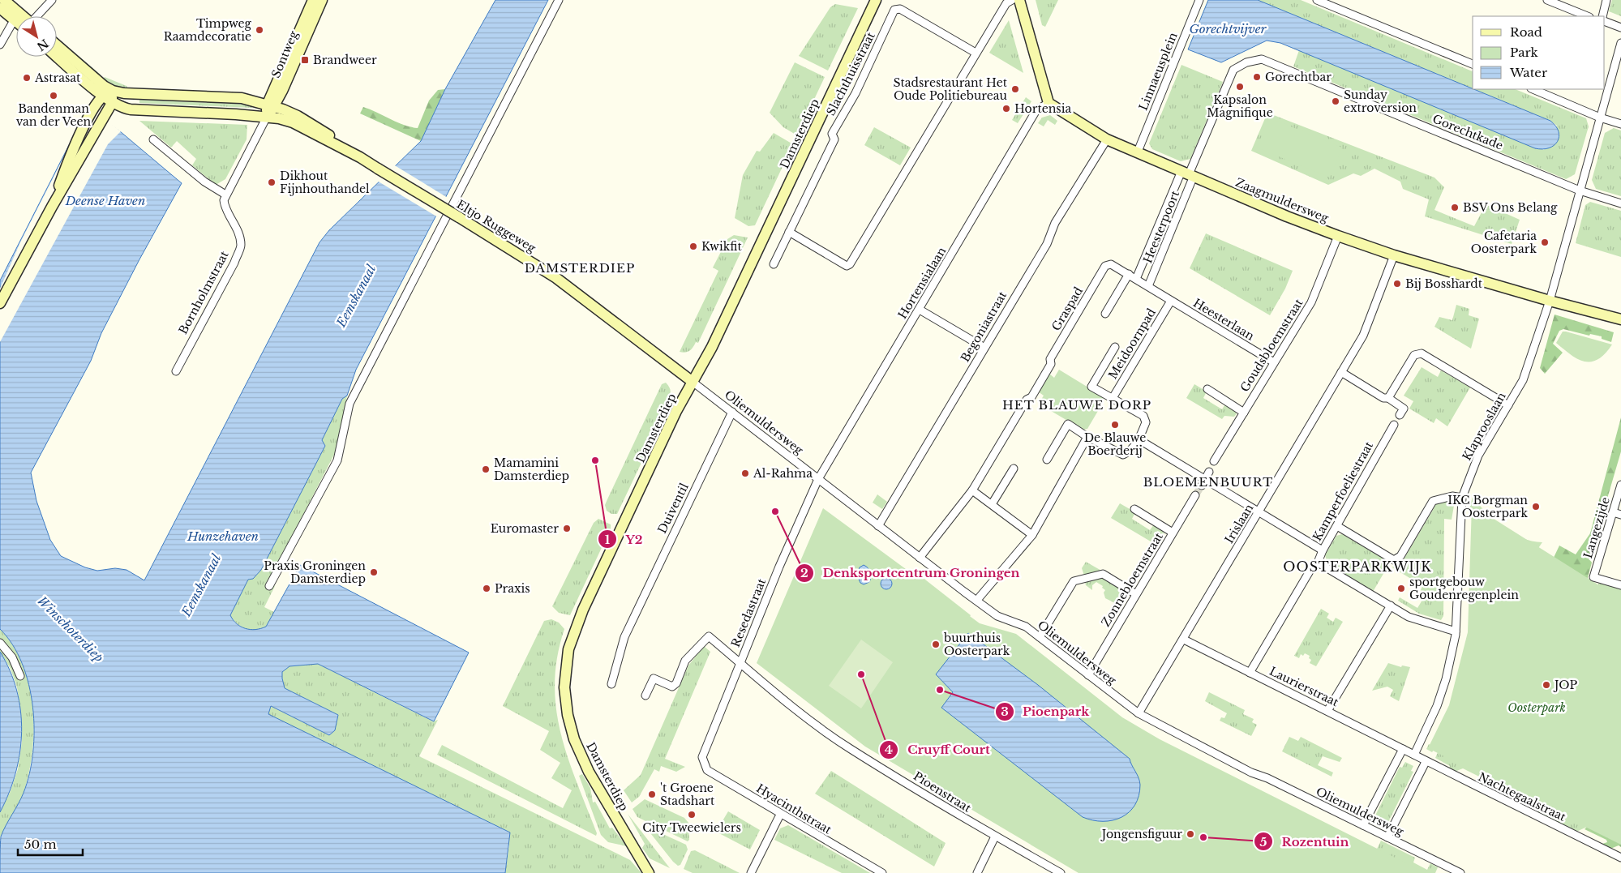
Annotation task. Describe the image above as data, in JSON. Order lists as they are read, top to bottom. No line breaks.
{"streets":{"street":["Sontweg","Linnaeusplein","Slachthuisstraat","Gorechtkade","Damsterdiep","Zaagmuldersweg","Eltjo Ruggeweg","Heesterpoort","Hortensialaan","Bornholmstraat","Graspad","Heesterlaan","Begoniastraat","Meidoornpad","Goudsbloemstraat","Oliemuldersweg","Klaprooslaan","Kamperfoeliestraat","Duiventil","Irislaan","Langezijde","Zonnebloemstraat","Resedastraat","Laurierstraat","Pioenstraat","Nachtegaalstraat","Hyacinthstraat"]},"crossings":[["Sontweg","Eltjo Ruggeweg"],["Sontweg","Bornholmstraat"],["Linnaeusplein","Zaagmuldersweg"],["Gorechtkade","Zaagmuldersweg"],["Gorechtkade","Heesterpoort"],["Gorechtkade","Klaprooslaan"],["Damsterdiep","Eltjo Ruggeweg"],["Damsterdiep","Oliemuldersweg"],["Zaagmuldersweg","Heesterpoort"],["Zaagmuldersweg","Hortensialaan"],["Zaagmuldersweg","Begoniastraat"],["Zaagmuldersweg","Goudsbloemstraat"],["Zaagmuldersweg","Klaprooslaan"],["Zaagmuldersweg","Irislaan"],["Eltjo Ruggeweg","Oliemuldersweg"],["Hortensialaan","Oliemuldersweg"],["Hortensialaan","Resedastraat"],["Heesterlaan","Meidoornpad"],["Heesterlaan","Goudsbloemstraat"],["Begoniastraat","Oliemuldersweg"],["Oliemuldersweg","Duiventil"],["Oliemuldersweg","Irislaan"],["Oliemuldersweg","Zonnebloemstraat"],["Oliemuldersweg","Resedastraat"],["Klaprooslaan","Laurierstraat"],["Klaprooslaan","Nachtegaalstraat"],["Kamperfoeliestraat","Laurierstraat"],["Irislaan","Laurierstraat"],["Resedastraat","Pioenstraat"],["Resedastraat","Hyacinthstraat"],["Laurierstraat","Nachtegaalstraat"]],"districts":["DAMSTERDIEP","HET BLAUWE DORP","BLOEMENBUURT","OOSTERPARKWIJK"],"water":["Gorechtvijver","Deense Haven","Eemskanaal","Hunzehaven","Winschoterdiep"],"parks":["Oosterpark"],"places":{"other":["Timpweg Raamdecoratie","Gorechtbar","Astrasat","Kapsalon Magnifique","Stadsrestaurant Het Oude Politiebureau","Bandenman van der Veen","Sunday extroversion","Hortensia","Dikhout Fijnhouthandel","BSV Ons Belang","Cafetaria Oosterpark","Kwikfit","Bij Bosshardt","De Blauwe Boerderij","Y2","Mamamini Damsterdiep","Al-Rahma","IKC Borgman Oosterpark","Denksportcentrum Groningen","Euromaster","Praxis Groningen Damsterdiep","Praxis","sportgebouw Goudenregenplein","buurthuis Oosterpark","Cruyff Court","JOP","Pioenpark","'t Groene Stadshart","City Tweewielers","Jongensfiguur","Rozentuin"],"transit":["Brandweer"]},"legend":["Road","Park","Water"],"scale_bar":"50 m","north":"bottom right"}
